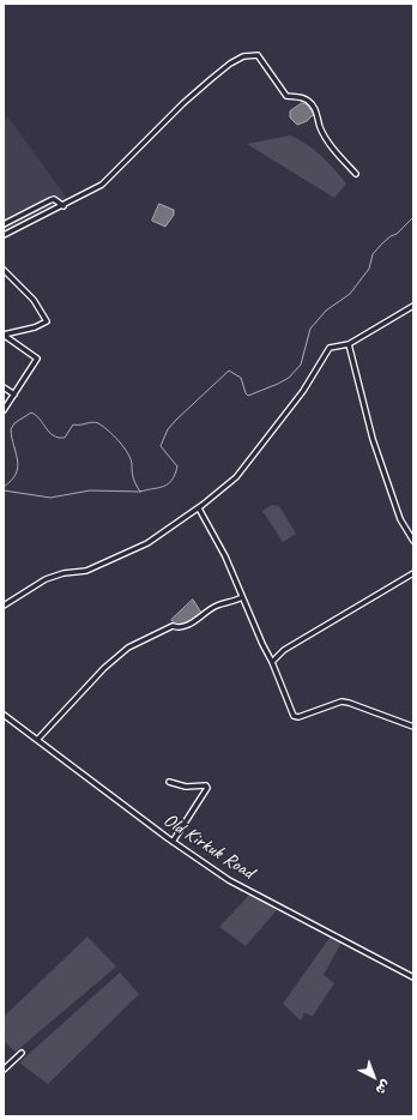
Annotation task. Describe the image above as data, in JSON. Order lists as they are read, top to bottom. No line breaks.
{"streets":{"street":["Old Kirkuk Road"]},"north":"bottom right"}
